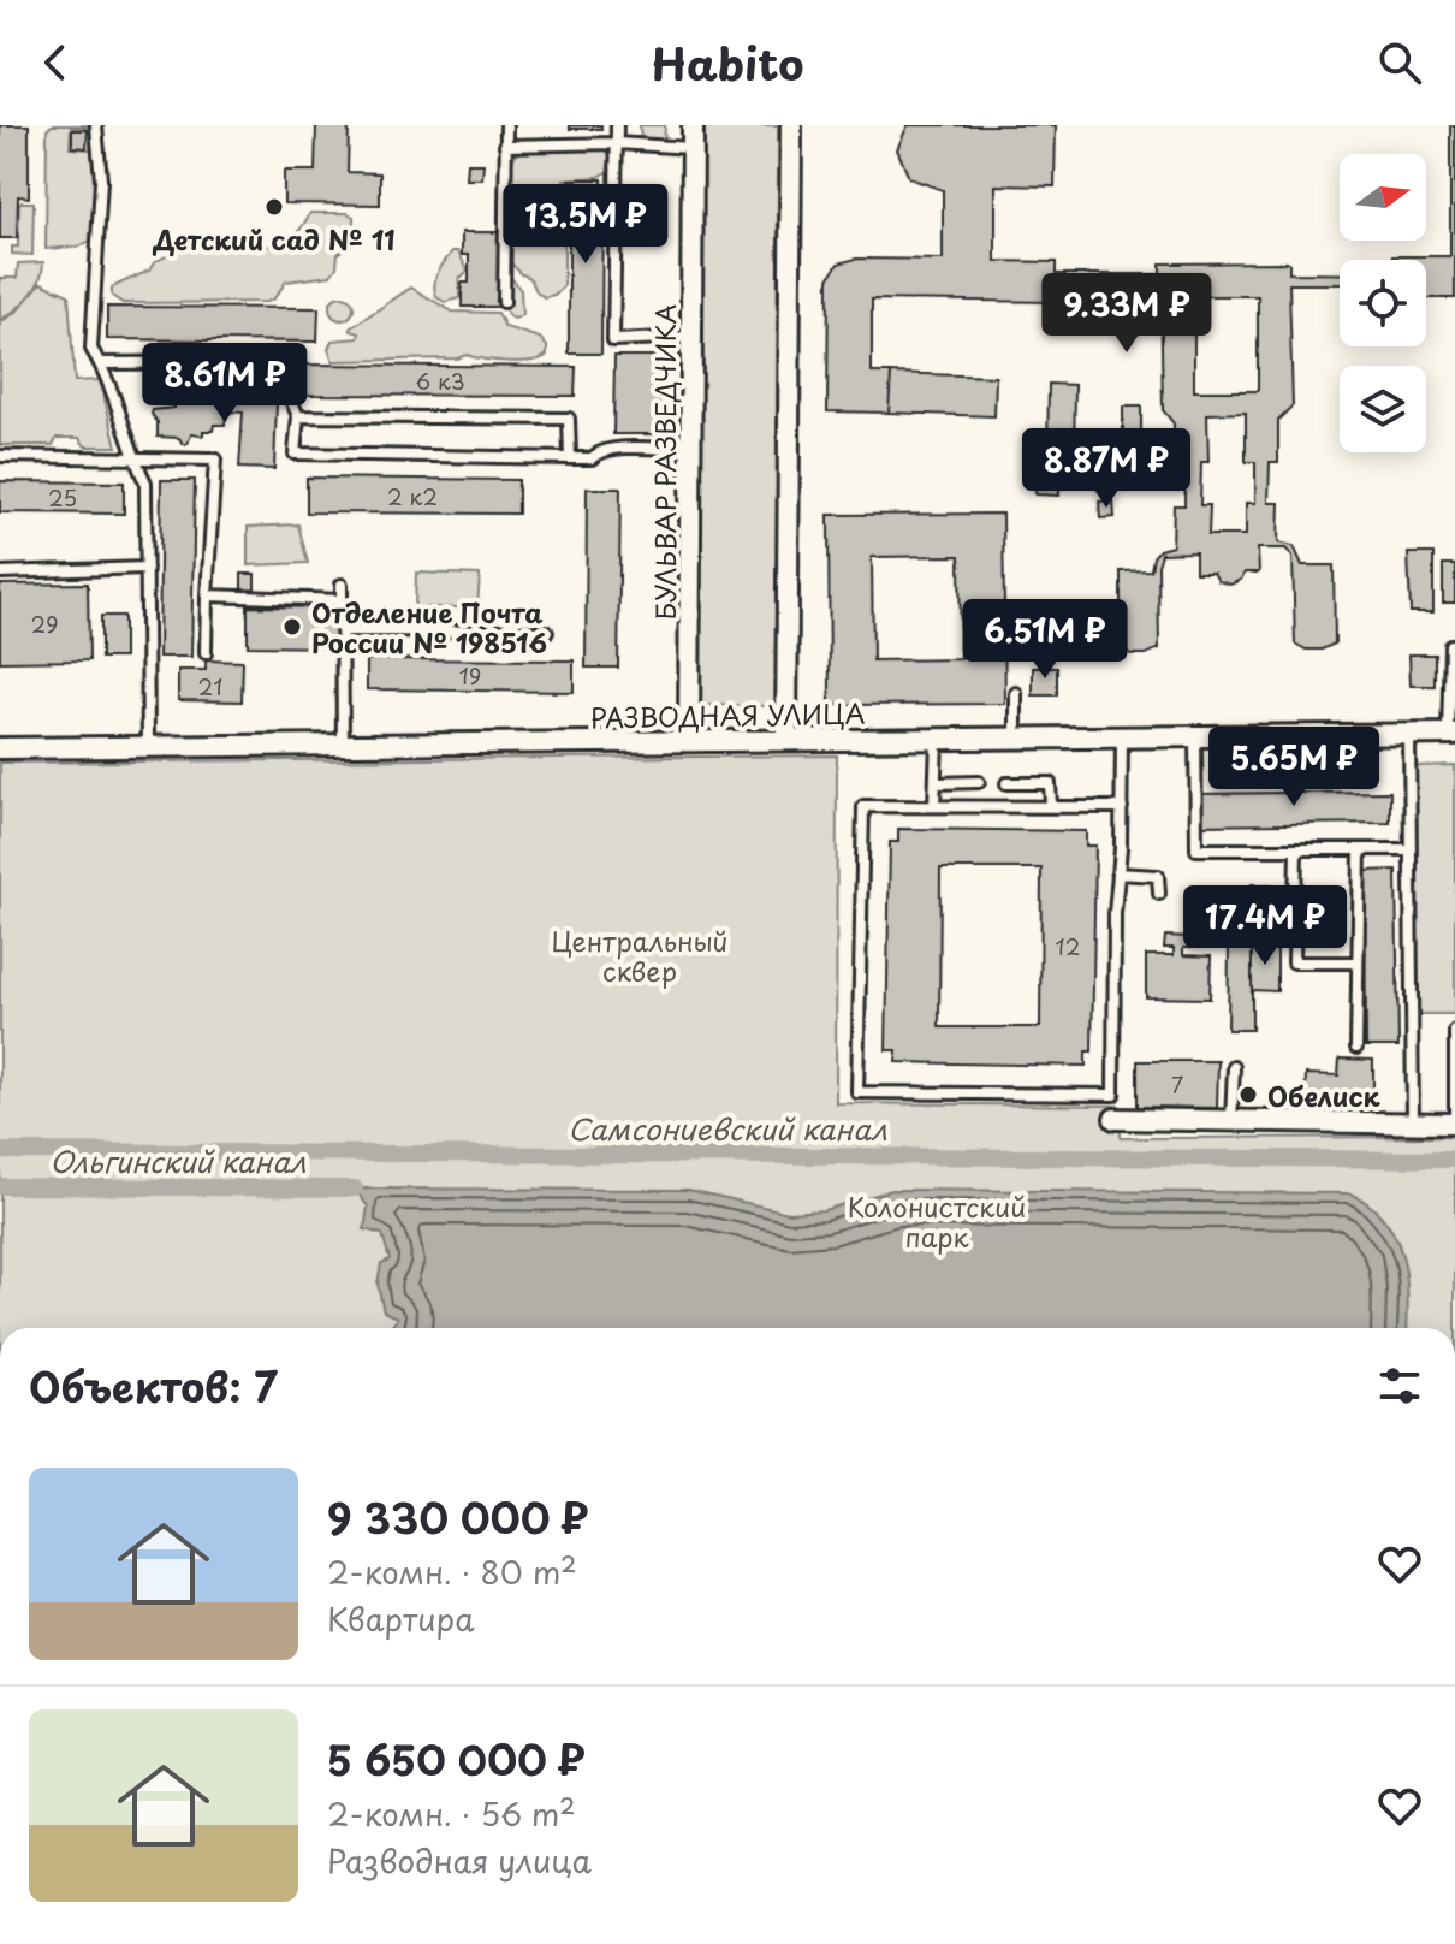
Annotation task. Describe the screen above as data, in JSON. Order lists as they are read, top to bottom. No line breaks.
{"streets":{"street":["БУЛЬВАР РАЗВЕДЧИКА","РАЗВОДНАЯ УЛИЦА"]},"crossings":[["БУЛЬВАР РАЗВЕДЧИКА","РАЗВОДНАЯ УЛИЦА"]],"water":["Самсониевский канал","Ольгинский канал"],"parks":["Центральный сквер","Колонистский парк"],"places":["Детский сад № 11","Отделение Почта России № 198516","Обелиск"],"house_numbers":["6 к3","2 к2","25","29","19","21","12","7"],"north":"right","page":{"header":"Habito","price":["13.5M ₽","9.33M ₽","8.61M ₽","8.87M ₽","6.51M ₽","5.65M ₽","17.4M ₽"],"heading":"Объектов: 7","list":[{"name":"9 330 000 ₽","note":"2-комн. · 80 m² · Квартира"},{"name":"5 650 000 ₽","note":"2-комн. · 56 m² · Разводная улица"}]}}
